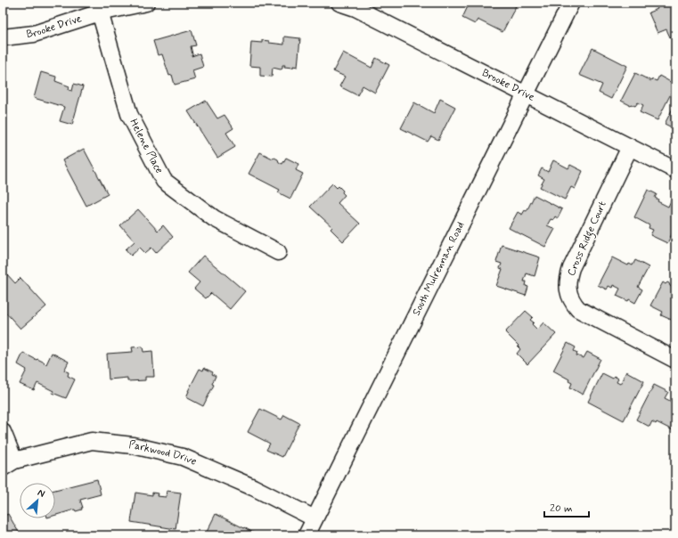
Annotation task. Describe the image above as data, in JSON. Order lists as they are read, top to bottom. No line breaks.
{"streets":{"street":["Brooke Drive","Helene Place","Cross Ridge Court","South Mulrennan Road","Parkwood Drive"]},"crossings":[["Brooke Drive","Helene Place"],["Brooke Drive","Cross Ridge Court"],["Brooke Drive","South Mulrennan Road"],["South Mulrennan Road","Parkwood Drive"]],"scale_bar":"20 m","north":"top right"}
